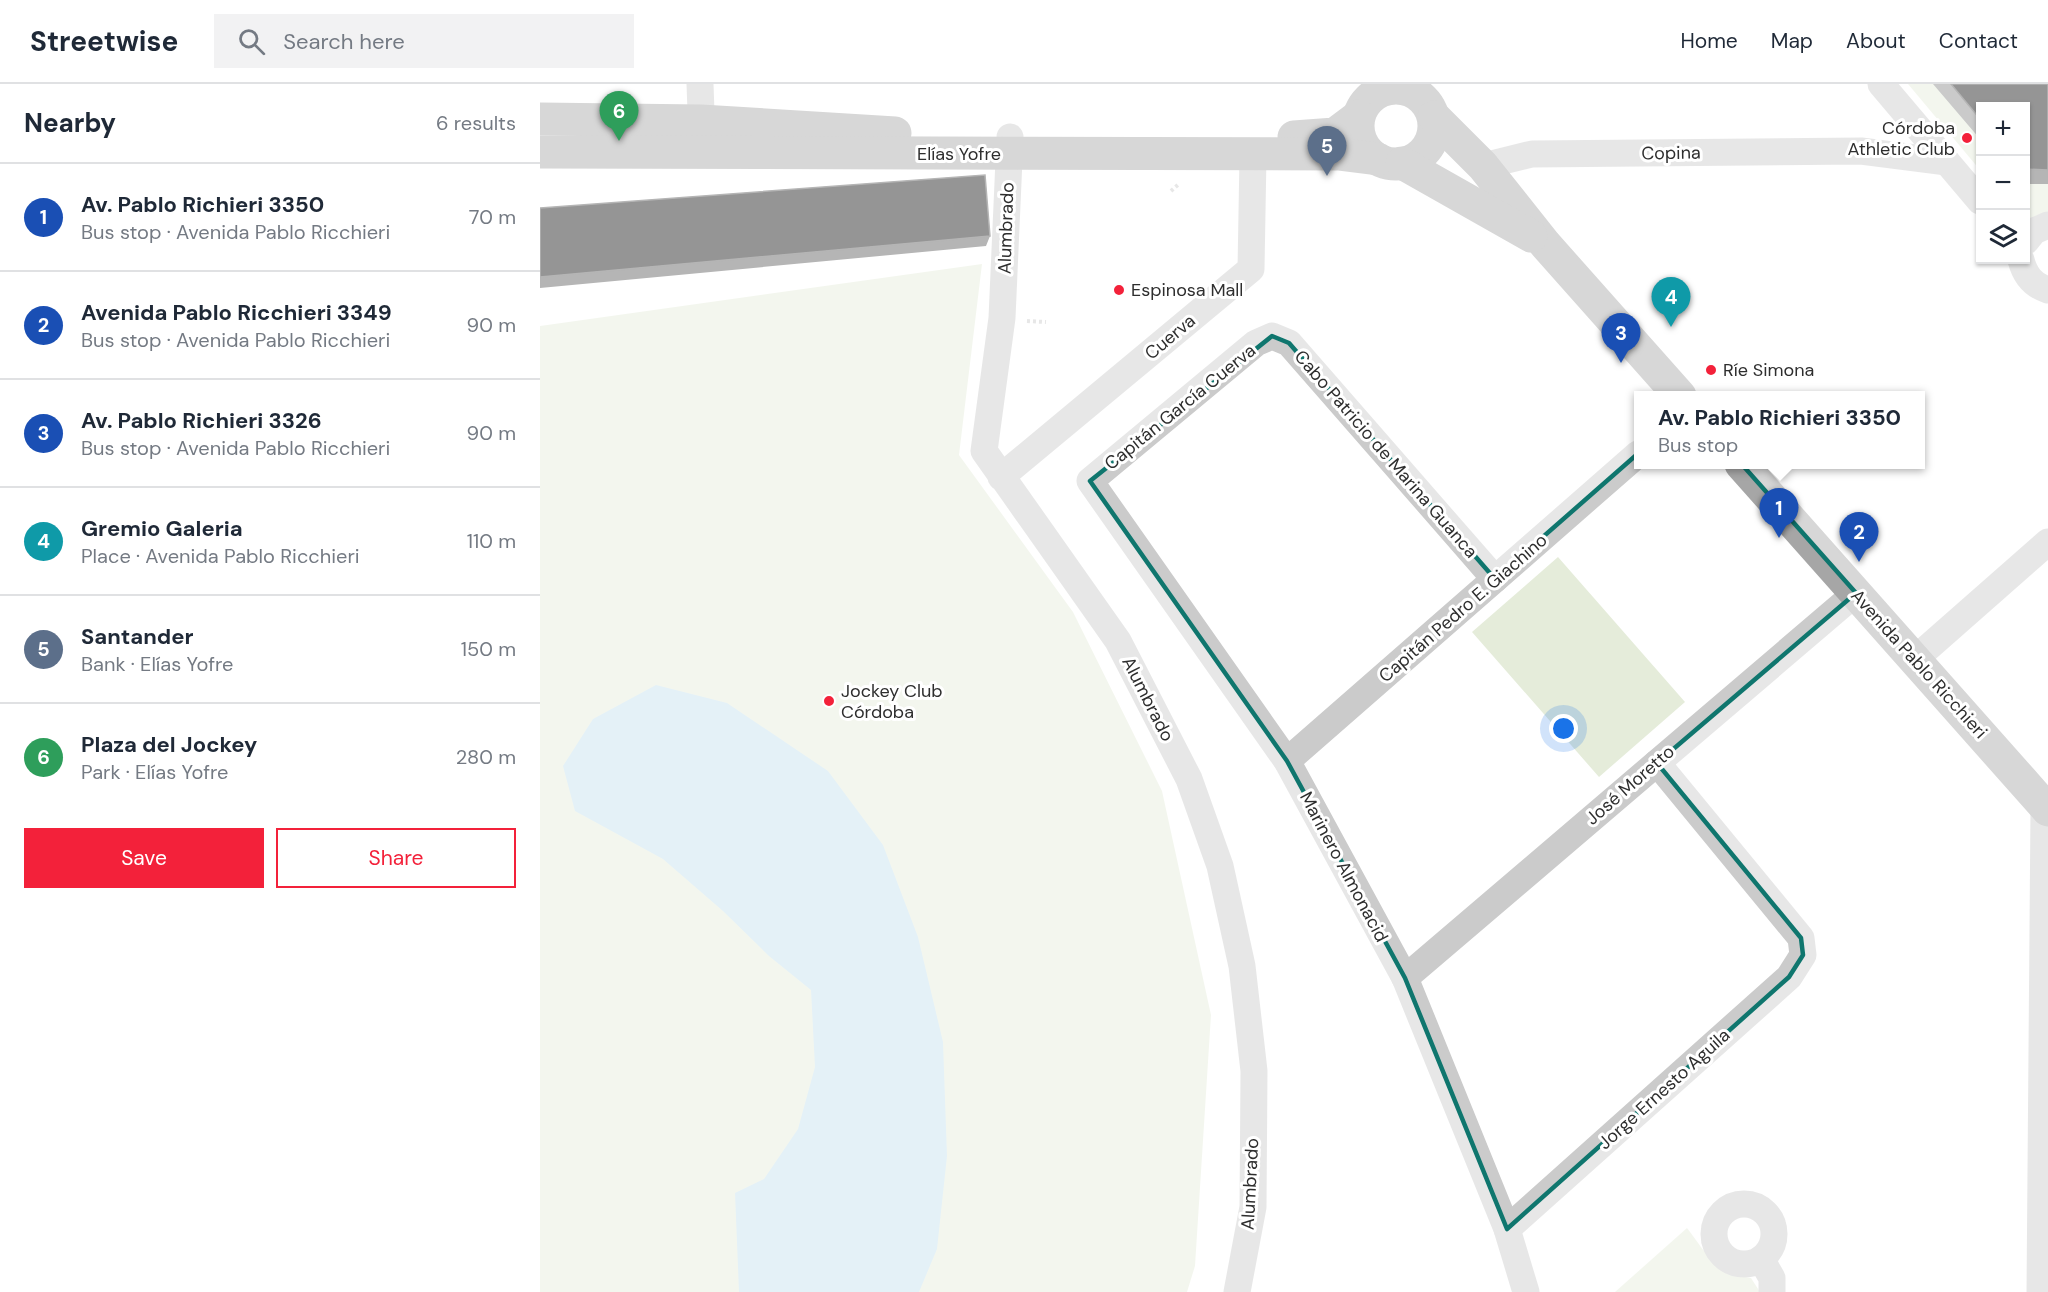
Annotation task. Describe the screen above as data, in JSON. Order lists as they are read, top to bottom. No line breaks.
{"streets":{"main road":["Elías Yofre","Avenida Pablo Ricchieri"],"street":["Copina","Alumbrado","Cuerva","Capitán García Cuerva","Cabo Patricio de Marina Guanca","Capitán Pedro E. Giachino","José Moretto","Marinero Almonacid","Jorge Ernesto Aguila"]},"crossings":[["Elías Yofre","Alumbrado"],["Elías Yofre","Cuerva"],["Alumbrado","Cuerva"],["Capitán García Cuerva","Cabo Patricio de Marina Guanca"],["Capitán García Cuerva","Marinero Almonacid"],["Cabo Patricio de Marina Guanca","Capitán Pedro E. Giachino"],["Capitán Pedro E. Giachino","Marinero Almonacid"],["Avenida Pablo Ricchieri","José Moretto"],["José Moretto","Marinero Almonacid"],["José Moretto","Jorge Ernesto Aguila"],["Marinero Almonacid","Jorge Ernesto Aguila"]],"places":["Córdoba Athletic Club","Espinosa Mall","Ríe Simona","Jockey Club Córdoba"],"page":{"header":"Streetwise","search":"Search here","nav":["Home","Map","About","Contact"],"heading":["Nearby","6 results"],"pins":["6","5","4","3","1","2"],"map_buttons":["+","−"],"list":[{"mark":"1","name":"Av. Pablo Richieri 3350","note":"Bus stop · Avenida Pablo Ricchieri","value":"70 m"},{"mark":"2","name":"Avenida Pablo Ricchieri 3349","note":"Bus stop · Avenida Pablo Ricchieri","value":"90 m"},{"mark":"3","name":"Av. Pablo Richieri 3326","note":"Bus stop · Avenida Pablo Ricchieri","value":"90 m"},{"mark":"4","name":"Gremio Galeria","note":"Place · Avenida Pablo Ricchieri","value":"110 m"},{"mark":"5","name":"Santander","note":"Bank · Elías Yofre","value":"150 m"},{"mark":"6","name":"Plaza del Jockey","note":"Park · Elías Yofre","value":"280 m"}],"popup":["Av. Pablo Richieri 3350","Bus stop"],"buttons":["Save","Share"]}}
